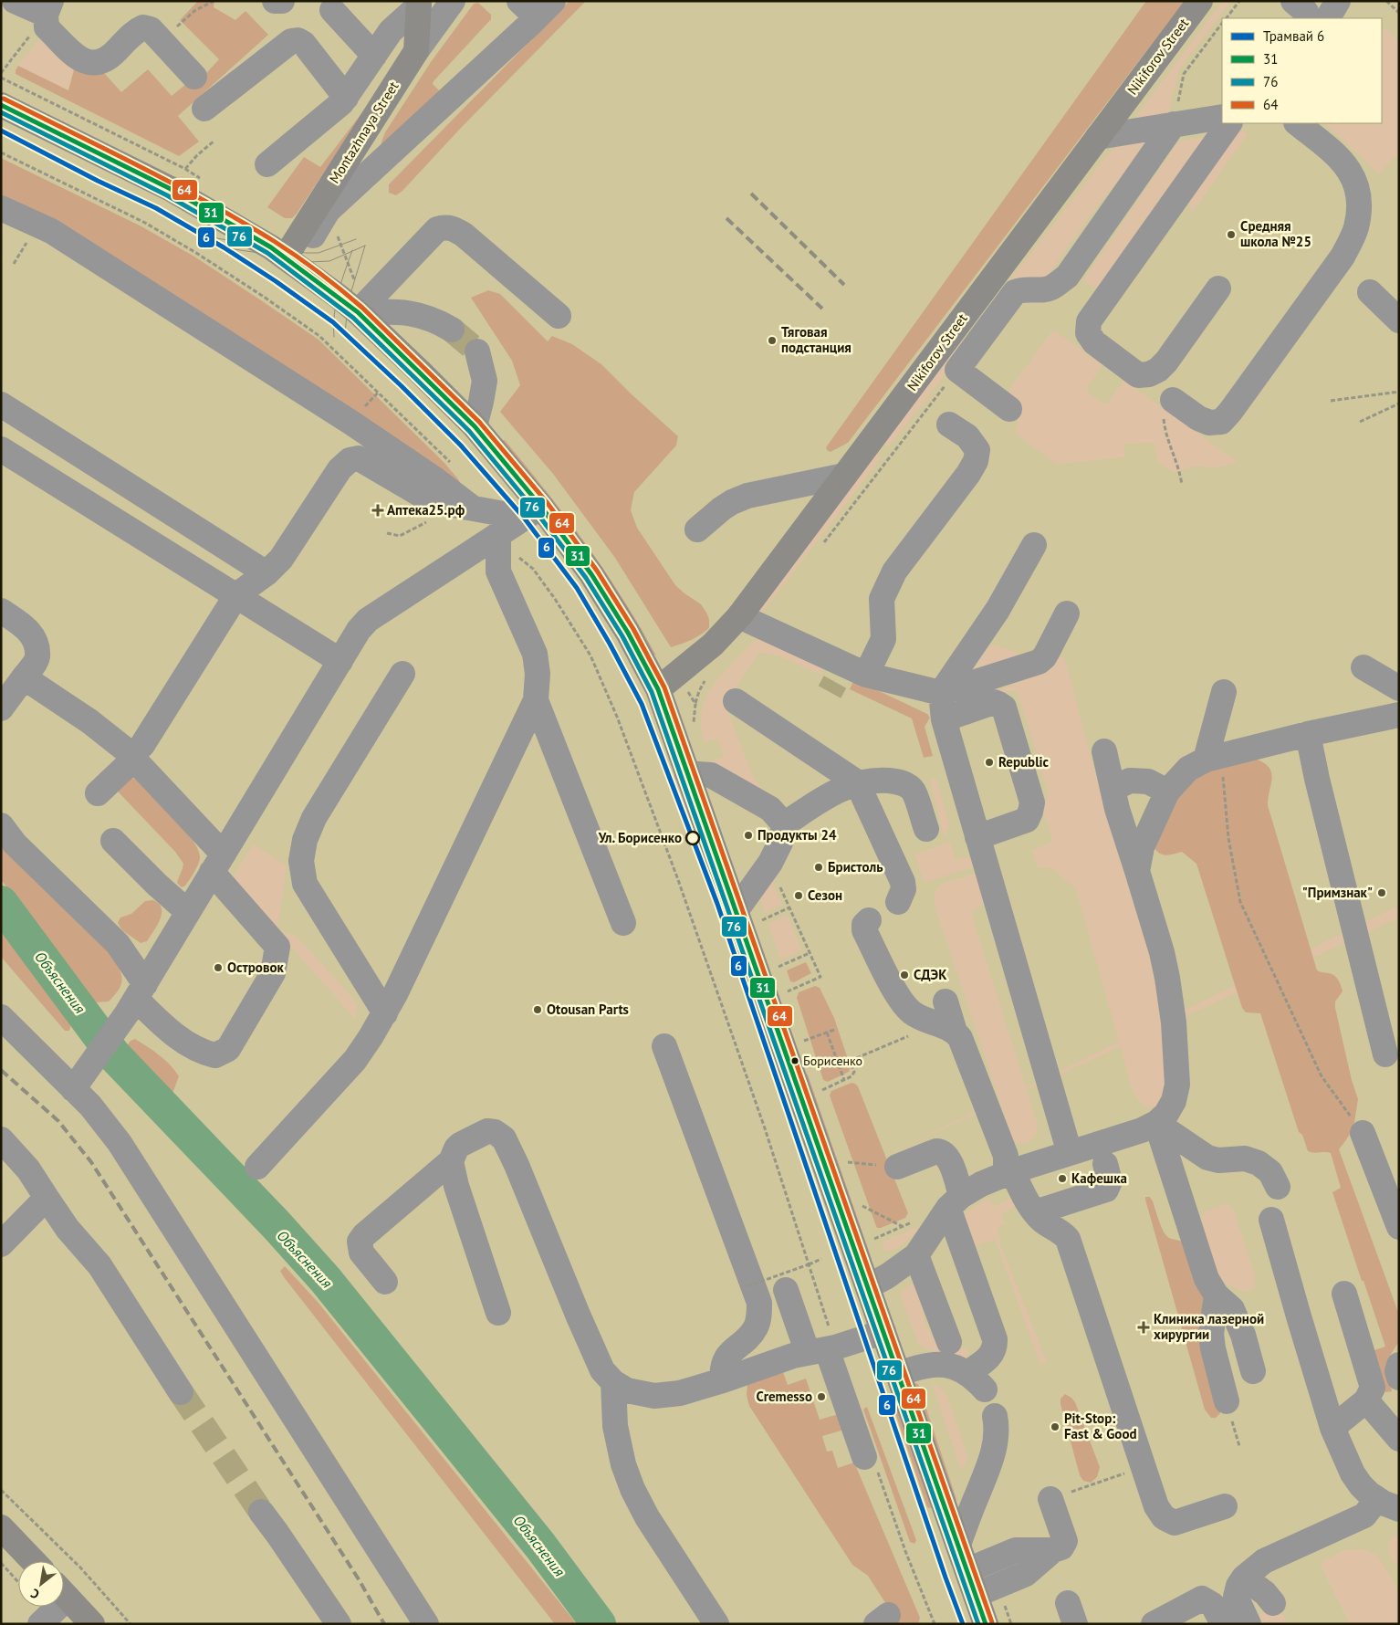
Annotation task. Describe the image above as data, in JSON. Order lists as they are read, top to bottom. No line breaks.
{"streets":{"main road":["Nikiforov Street","Montazhnaya Street"]},"water":["Объяснения"],"places":{"other":["Средняя школа №25","Тяговая подстанция","Republic","Продукты 24","Ул. Борисенко","Бристоль","\"Примзнак\"","Сезон","Островок","СДЭК","Otousan Parts","Борисенко","Кафешка","Cremesso","Pit-Stop: Fast & Good"],"health":["Аптека25.рф","Клиника лазерной хирургии"]},"lines":["transit line 64","transit line 31","transit line 76","tram line 6"],"legend":["Трамвай 6","31","76","64"],"north":"bottom left"}
